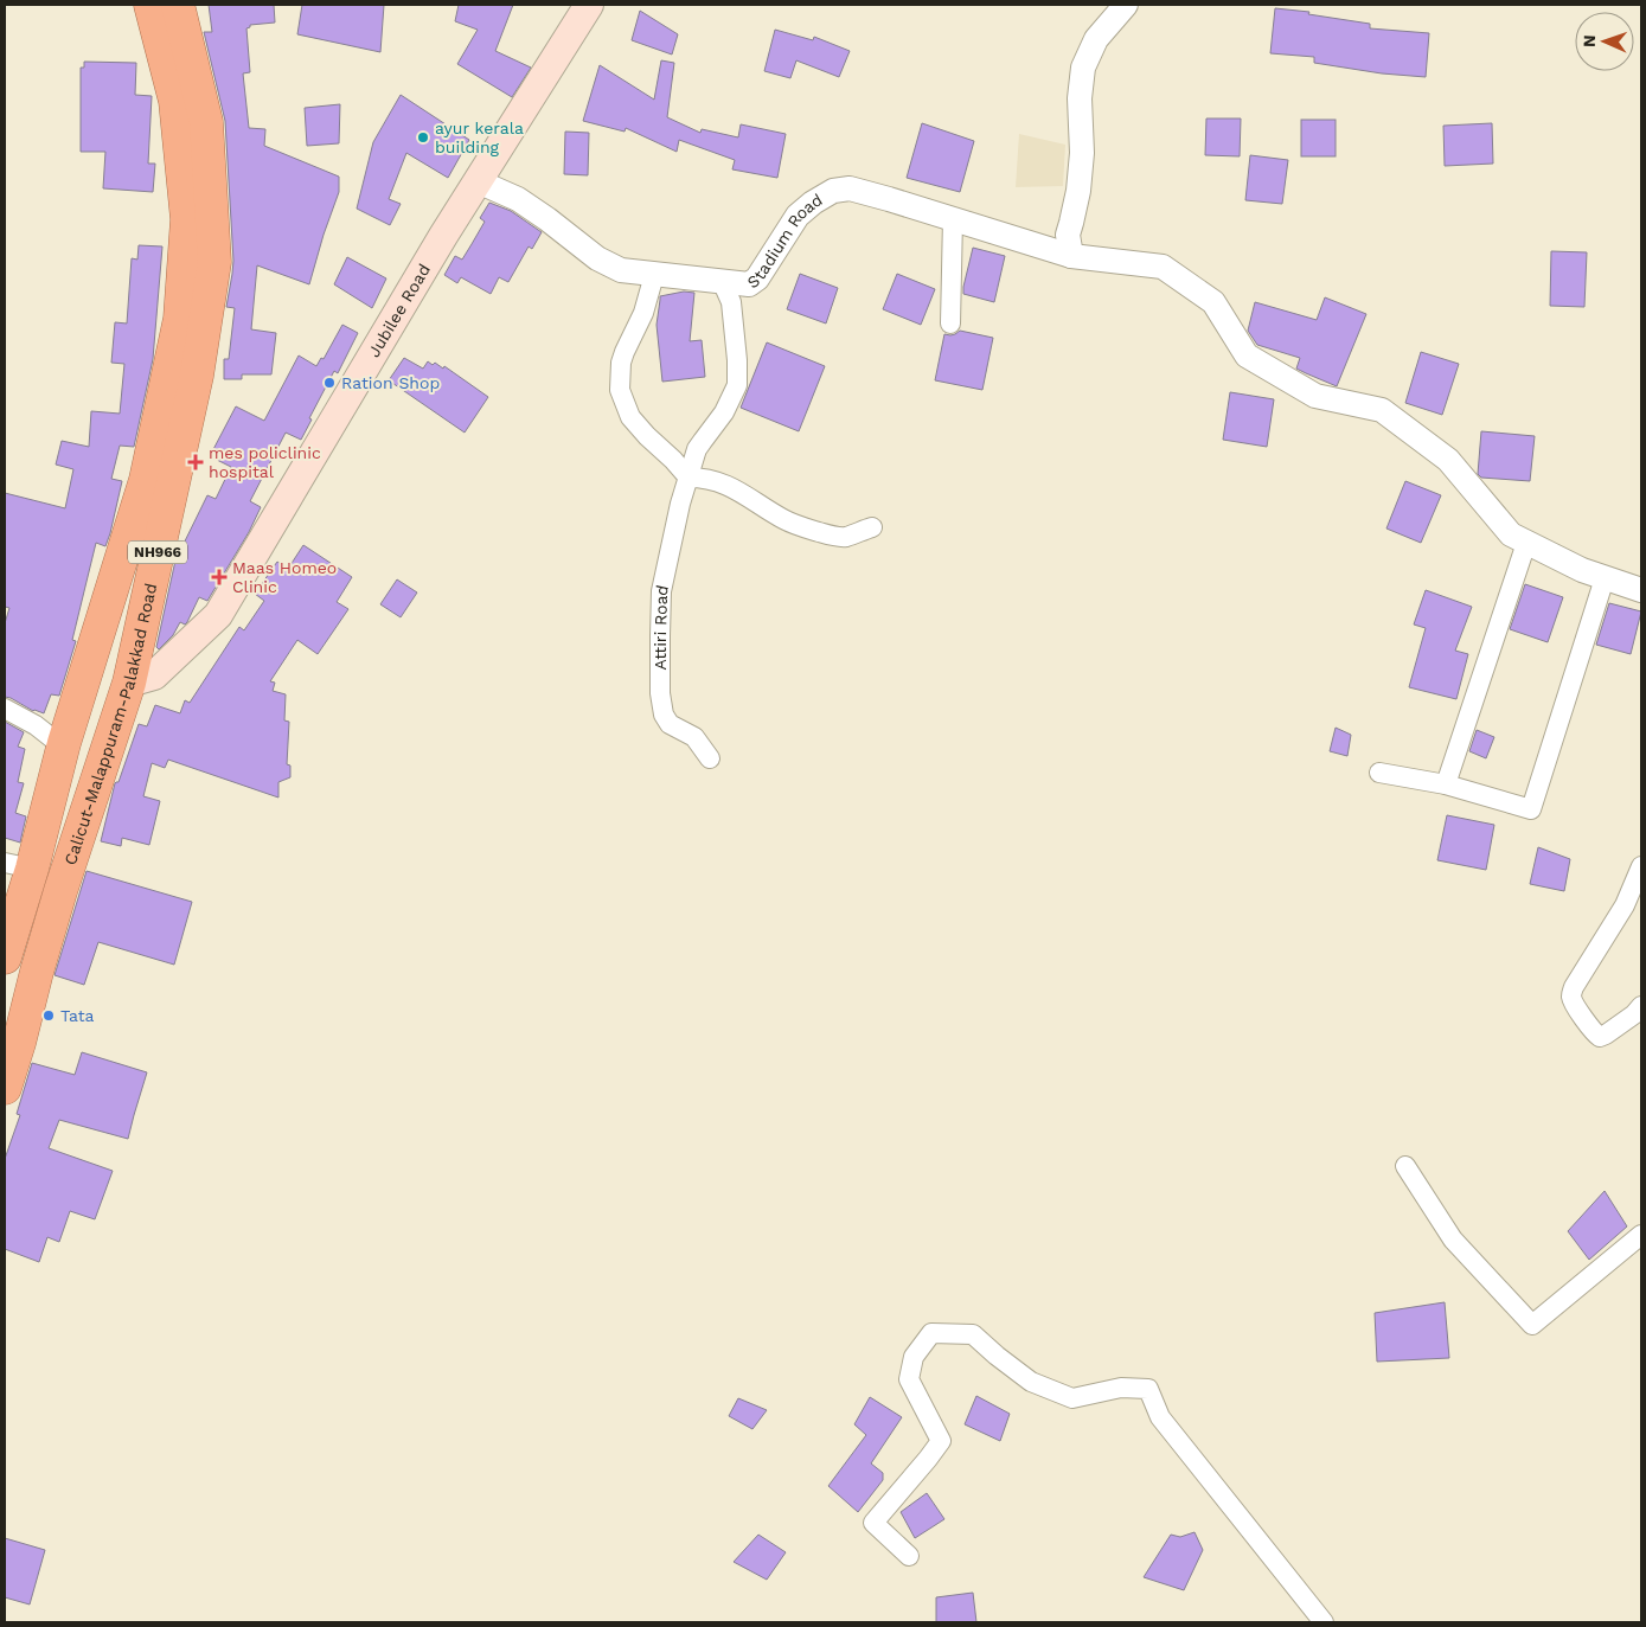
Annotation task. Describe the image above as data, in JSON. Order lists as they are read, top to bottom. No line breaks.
{"streets":{"highway":["NH966","Calicut-Malappuram-Palakkad Road"],"main road":["Jubilee Road"],"street":["Stadium Road","Attiri Road"]},"crossings":[["Stadium Road","Jubilee Road"],["Stadium Road","Attiri Road"],["Jubilee Road","Calicut-Malappuram-Palakkad Road"]],"places":{"other":["ayur kerala building","Ration Shop","Tata"],"health":["mes policlinic hospital","Maas Homeo Clinic"]},"north":"left"}
